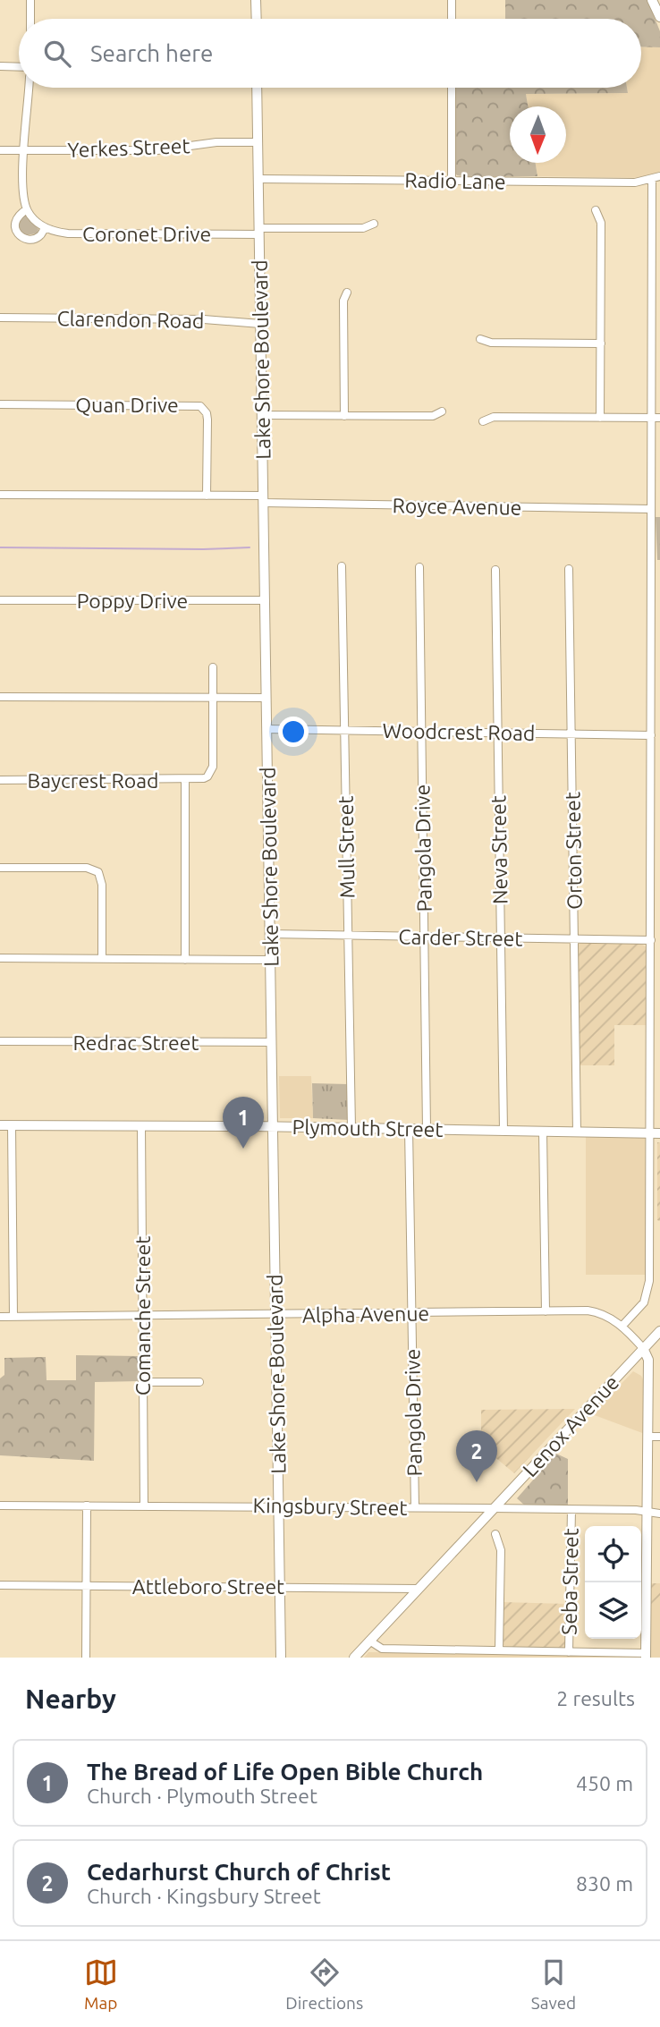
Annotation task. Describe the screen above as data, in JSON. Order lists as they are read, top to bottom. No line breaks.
{"streets":{"street":["Yerkes Street","Radio Lane","Coronet Drive","Clarendon Road","Lake Shore Boulevard","Quan Drive","Royce Avenue","Poppy Drive","Woodcrest Road","Baycrest Road","Mull Street","Pangola Drive","Neva Street","Orton Street","Carder Street","Redrac Street","Plymouth Street","Alpha Avenue","Comanche Street","Lenox Avenue","Kingsbury Street","Seba Street","Attleboro Street"]},"crossings":[["Yerkes Street","Lake Shore Boulevard"],["Radio Lane","Lake Shore Boulevard"],["Coronet Drive","Lake Shore Boulevard"],["Clarendon Road","Lake Shore Boulevard"],["Lake Shore Boulevard","Royce Avenue"],["Lake Shore Boulevard","Poppy Drive"],["Lake Shore Boulevard","Woodcrest Road"],["Lake Shore Boulevard","Carder Street"],["Lake Shore Boulevard","Redrac Street"],["Lake Shore Boulevard","Plymouth Street"],["Lake Shore Boulevard","Alpha Avenue"],["Lake Shore Boulevard","Kingsbury Street"],["Lake Shore Boulevard","Attleboro Street"],["Quan Drive","Royce Avenue"],["Woodcrest Road","Mull Street"],["Woodcrest Road","Pangola Drive"],["Woodcrest Road","Neva Street"],["Woodcrest Road","Orton Street"],["Mull Street","Carder Street"],["Mull Street","Plymouth Street"],["Pangola Drive","Carder Street"],["Pangola Drive","Plymouth Street"],["Pangola Drive","Alpha Avenue"],["Pangola Drive","Kingsbury Street"],["Neva Street","Carder Street"],["Neva Street","Plymouth Street"],["Orton Street","Carder Street"],["Orton Street","Plymouth Street"],["Plymouth Street","Comanche Street"],["Alpha Avenue","Comanche Street"],["Alpha Avenue","Lenox Avenue"],["Comanche Street","Kingsbury Street"],["Lenox Avenue","Kingsbury Street"],["Lenox Avenue","Attleboro Street"],["Kingsbury Street","Seba Street"]],"north":"bottom","page":{"search":"Search here","pins":["1","2"],"heading":["Nearby","2 results"],"list":[{"mark":"1","name":"The Bread of Life Open Bible Church","note":"Church · Plymouth Street","value":"450 m"},{"mark":"2","name":"Cedarhurst Church of Christ","note":"Church · Kingsbury Street","value":"830 m"}],"nav":["Map","Directions","Saved"]}}
